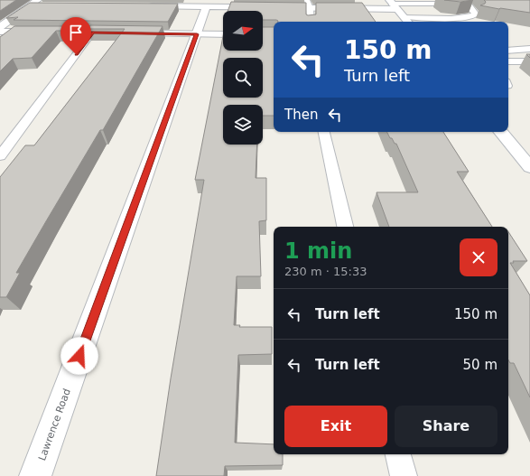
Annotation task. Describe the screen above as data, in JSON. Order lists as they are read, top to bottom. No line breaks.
{"streets":{"street":["Lawrence Road"]},"north":"right","page":{"turn":["150 m","Turn left"],"then":"Then","heading":["1 min","230 m · 15:33"],"list":[{"name":"Turn left","value":"150 m"},{"name":"Turn left","value":"50 m"}],"buttons":["Exit","Share"]}}
